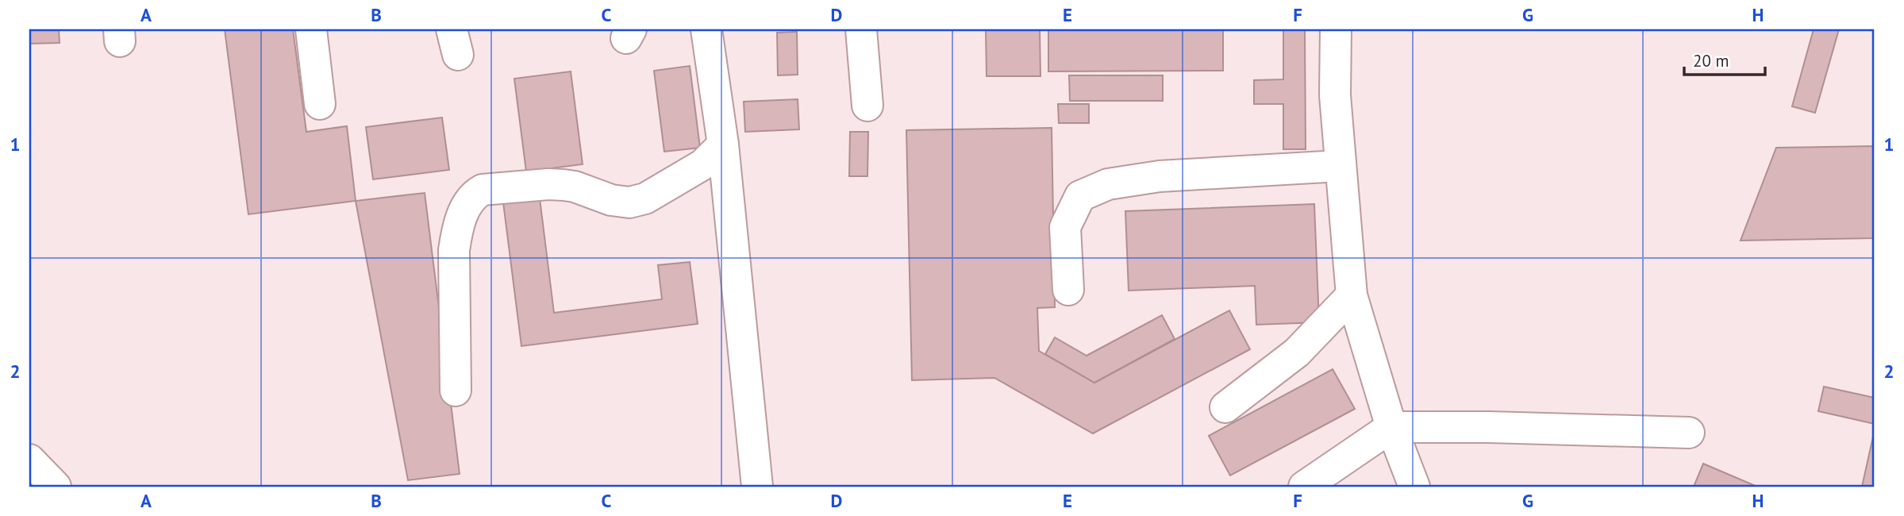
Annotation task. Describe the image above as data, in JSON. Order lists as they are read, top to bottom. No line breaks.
{"scale_bar":"20 m","grid":{"columns":["A","B","C","D","E","F","G","H"],"rows":["1","2"]}}
